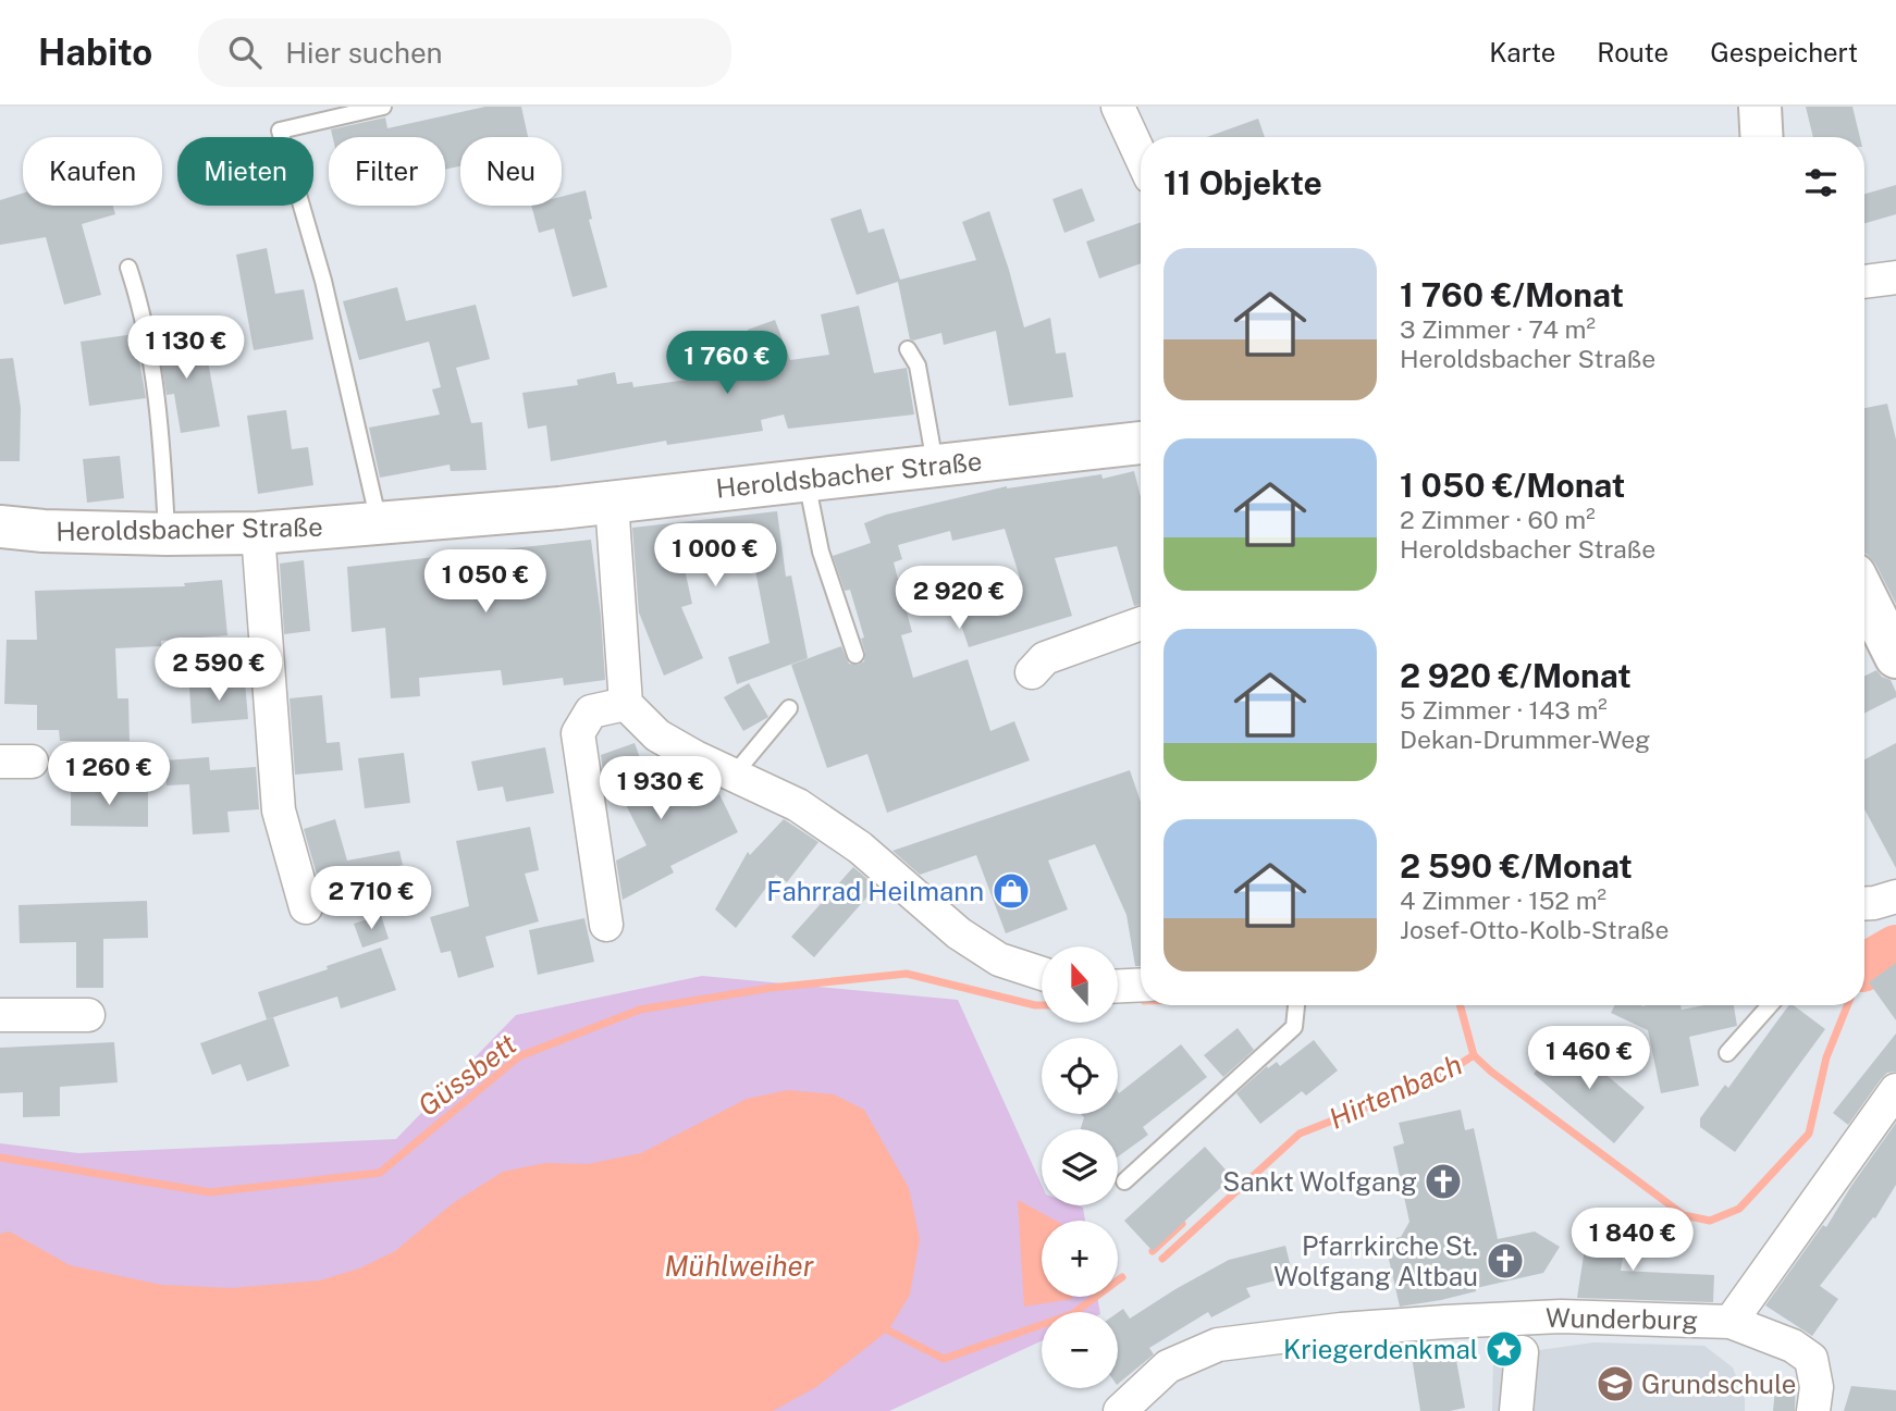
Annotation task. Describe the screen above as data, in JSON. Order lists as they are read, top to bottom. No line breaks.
{"streets":{"street":["Heroldsbacher Straße","Wunderburg"]},"water":["Güssbett","Hirtenbach","Mühlweiher"],"places":{"shop":["Fahrrad Heilmann"],"church":["Sankt Wolfgang","Pfarrkirche St. Wolfgang Altbau"],"place":["Kriegerdenkmal"],"school or university":["Grundschule"]},"north":"top","page":{"header":"Habito","search":"Hier suchen","nav":["Karte","Route","Gespeichert"],"chip":["Kaufen","Mieten","Filter","Neu"],"heading":"11 Objekte","list":[{"name":"1 760 €/Monat","note":"3 Zimmer · 74 m² · Heroldsbacher Straße"},{"name":"1 050 €/Monat","note":"2 Zimmer · 60 m² · Heroldsbacher Straße"},{"name":"2 920 €/Monat","note":"5 Zimmer · 143 m² · Dekan-Drummer-Weg"},{"name":"2 590 €/Monat","note":"4 Zimmer · 152 m² · Josef-Otto-Kolb-Straße"}],"price":["1 130 €","1 760 €","1 000 €","1 050 €","2 920 €","2 590 €","1 260 €","1 930 €","2 710 €","1 460 €","1 840 €"],"map_buttons":["+","−"]}}
